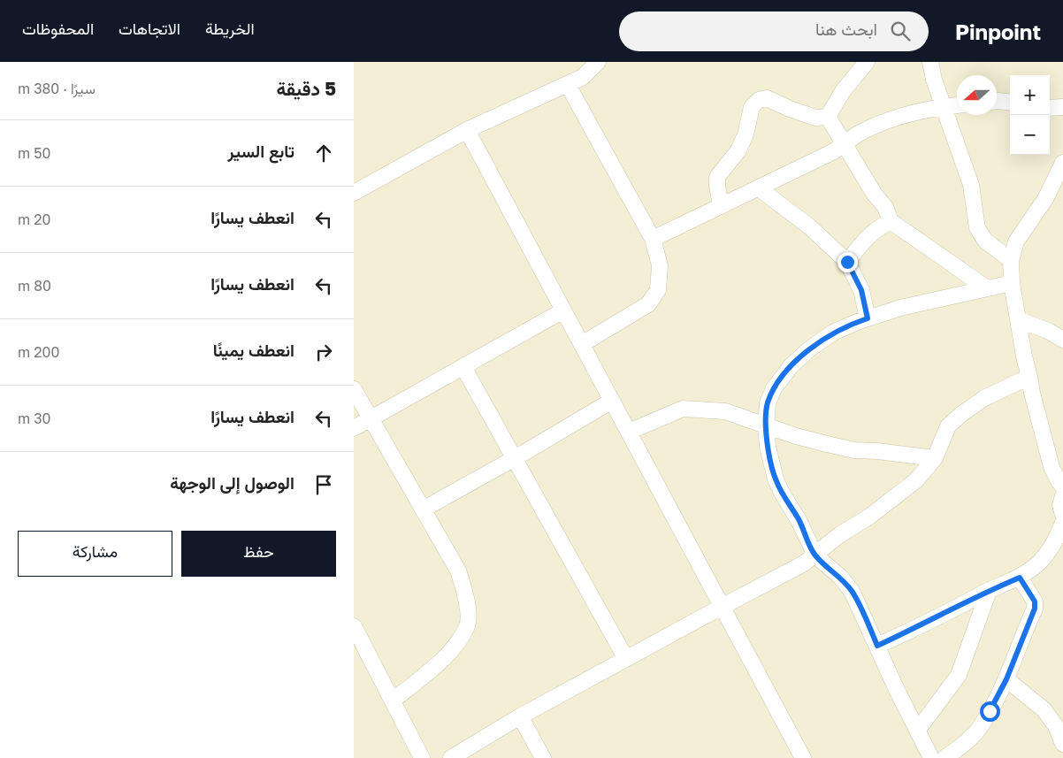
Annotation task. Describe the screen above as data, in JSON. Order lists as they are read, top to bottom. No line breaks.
{"north":"left","page":{"header":"Pinpoint","search":"ابحث هنا","nav":["الخريطة","الاتجاهات","المحفوظات"],"heading":["5 دقيقة","سيرًا · 380 m"],"map_buttons":["+","−"],"list":[["تابع السير","50 m"],["انعطف يسارًا","20 m"],["انعطف يسارًا","80 m"],["انعطف يمينًا","200 m"],["انعطف يسارًا","30 m"],"الوصول إلى الوجهة"],"buttons":["حفظ","مشاركة"]}}
